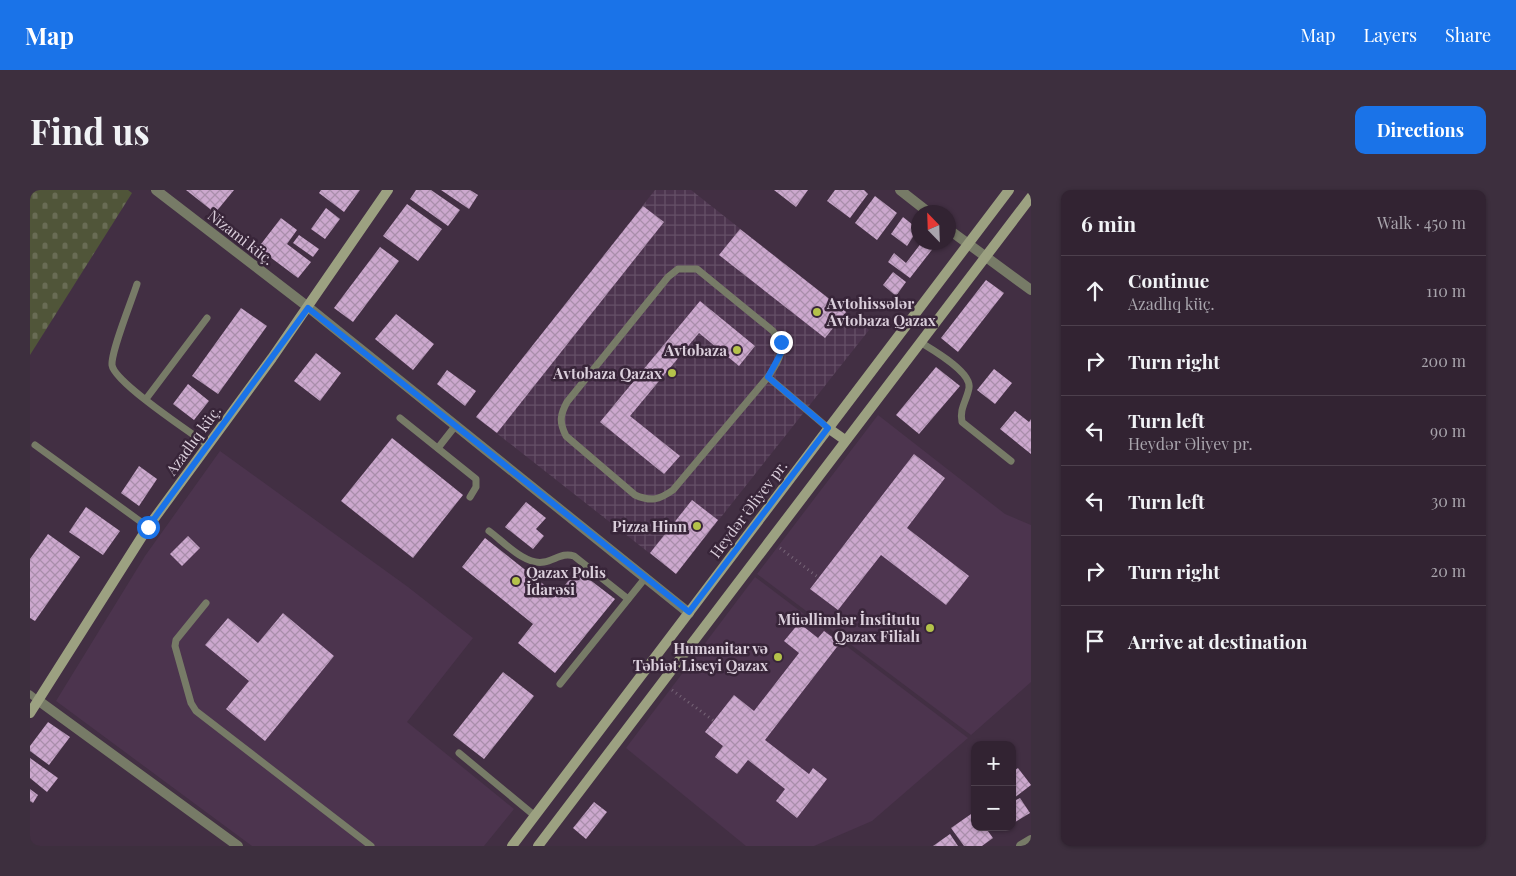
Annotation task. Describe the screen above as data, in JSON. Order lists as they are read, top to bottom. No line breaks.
{"streets":{"main road":["Azadlıq küç.","Heydər Əliyev pr."],"street":["Nizami küç."]},"crossings":[["Nizami küç.","Azadlıq küç."],["Nizami küç.","Heydər Əliyev pr."]],"places":["Avtohissələr Avtobaza Qazax","Avtobaza","Avtobaza Qazax","Pizza Hinn","Qazax Polis İdarəsi","Müəllimlər İnstitutu Qazax Filialı","Humanitar və Təbiət Liseyi Qazax"],"north":"top left","page":{"header":"Map","nav":["Map","Layers","Share"],"buttons":"Directions","title":"Find us","heading":["6 min","Walk · 450 m"],"list":[["Continue","Azadlıq küç.","110 m"],["Turn right","200 m"],["Turn left","Heydər Əliyev pr.","90 m"],["Turn left","30 m"],["Turn right","20 m"],"Arrive at destination"],"map_buttons":["+","−"]}}
